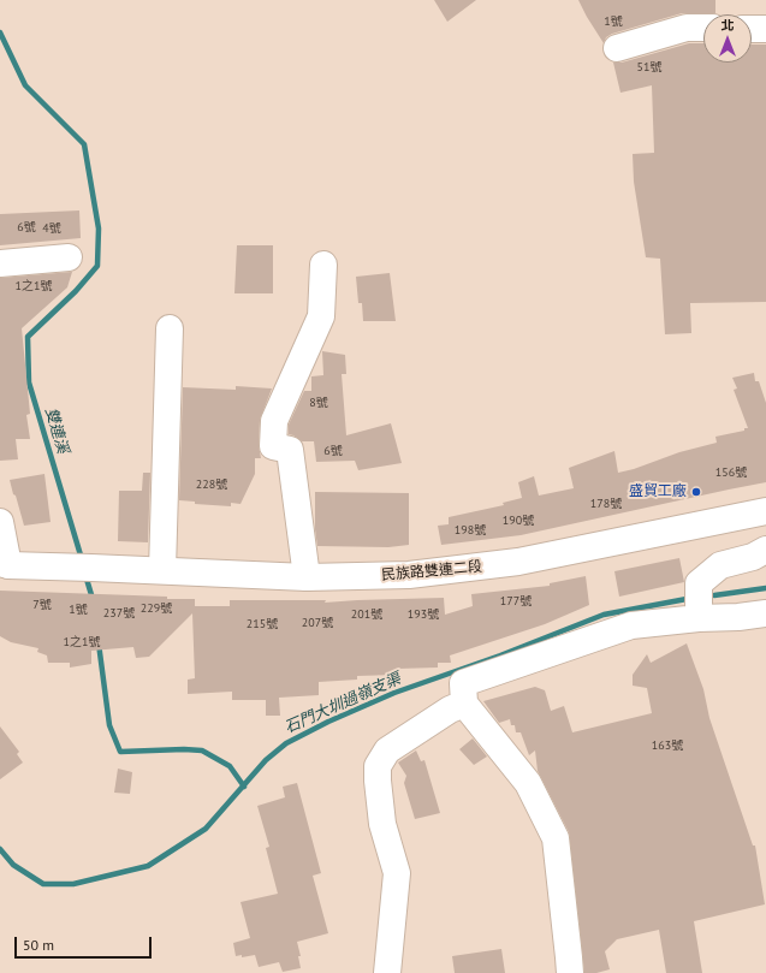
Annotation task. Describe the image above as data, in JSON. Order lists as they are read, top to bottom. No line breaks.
{"streets":{"main road":["民族路雙連二段"]},"water":["雙連溪","石門大圳過嶺支渠"],"places":["盛貿工廠"],"house_numbers":["1號","51號","6號","4號","1之1號","8號","6號","156號","228號","178號","190號","198號","177號","7號","229號","1號","237號","201號","193號","207號","215號","1之1號","163號"],"scale_bar":"50 m","north":"top"}
